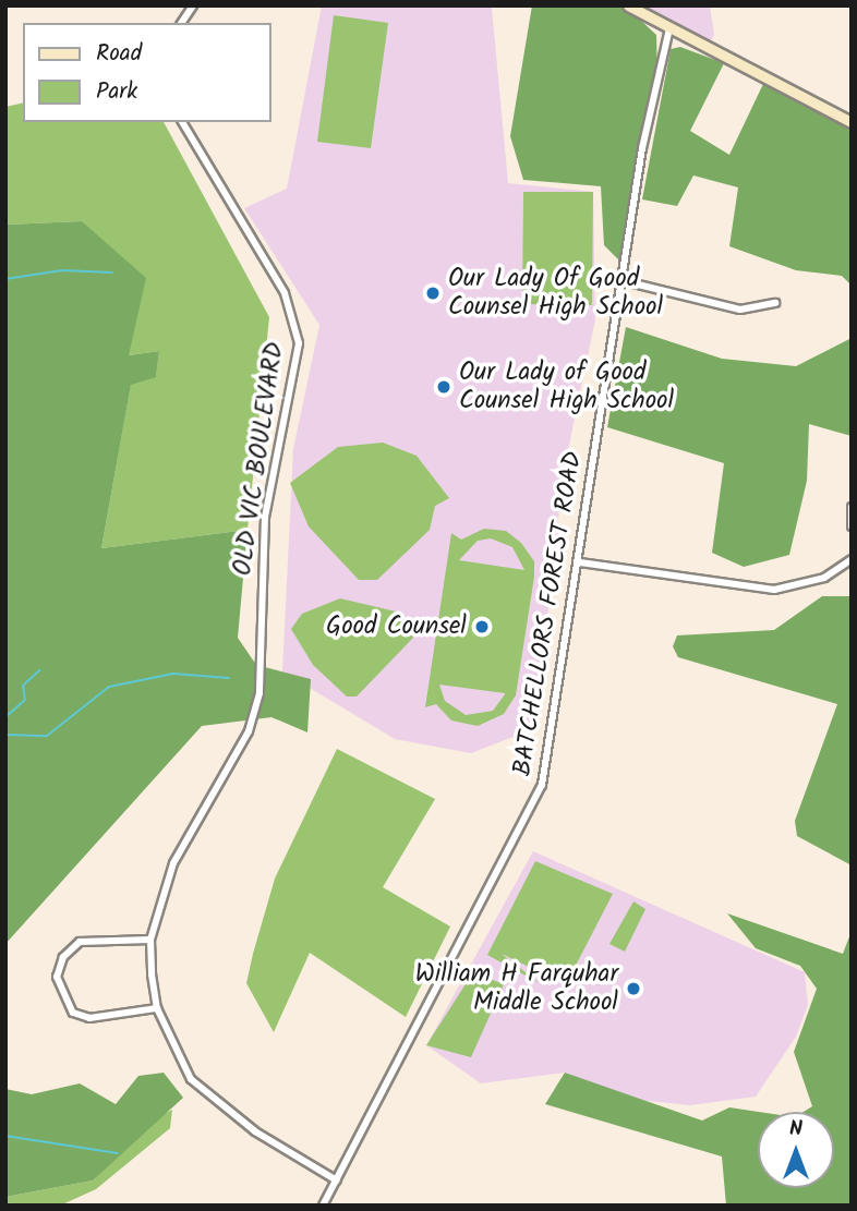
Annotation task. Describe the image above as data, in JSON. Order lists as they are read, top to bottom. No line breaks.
{"streets":{"street":["OLD VIC BOULEVARD","BATCHELLORS FOREST ROAD"]},"crossings":[["OLD VIC BOULEVARD","BATCHELLORS FOREST ROAD"]],"places":["Our Lady Of Good Counsel High School","Our Lady of Good Counsel High School","Good Counsel","William H Farquhar Middle School"],"legend":["Road","Park"],"north":"top"}
